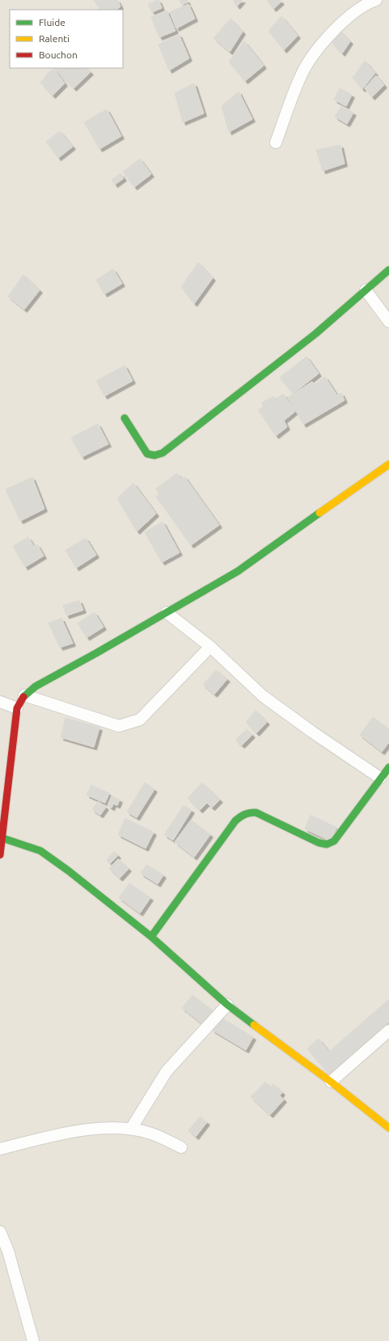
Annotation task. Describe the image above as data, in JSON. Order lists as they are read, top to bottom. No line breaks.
{"legend":["Fluide","Ralenti","Bouchon"]}
